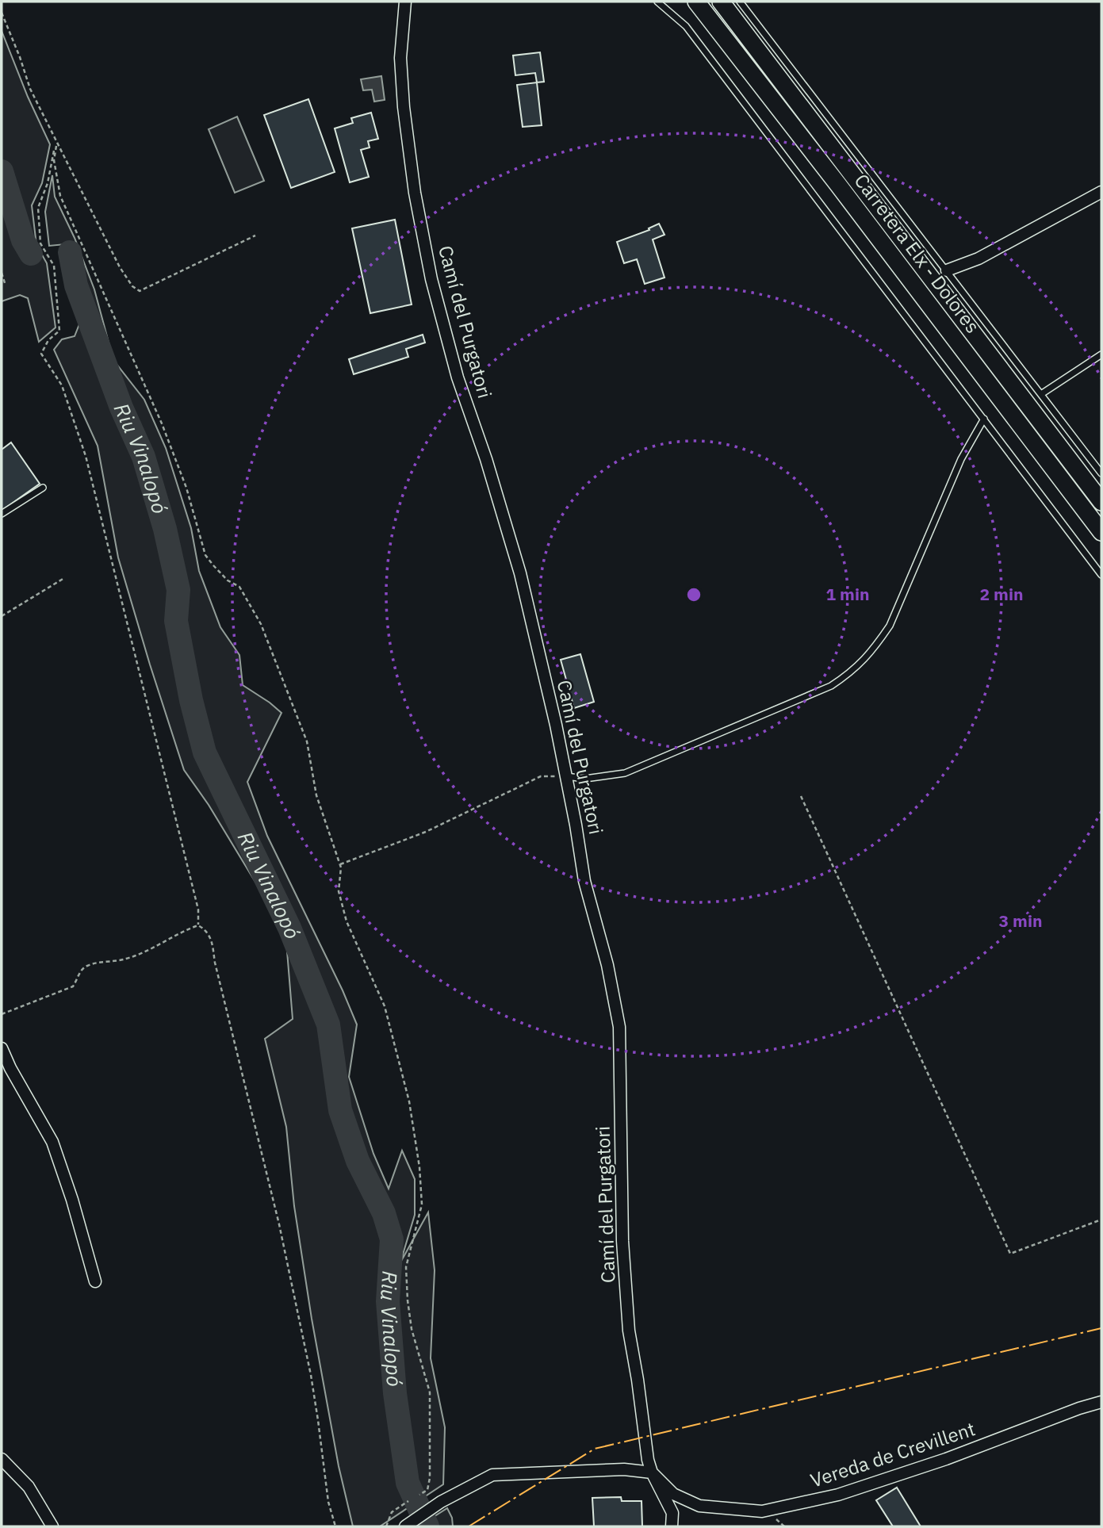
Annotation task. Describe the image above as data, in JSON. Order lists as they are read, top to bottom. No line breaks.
{"streets":{"main road":["Carretera Elx - Dolores"],"street":["Camí del Purgatori","Vereda de Crevillent"]},"crossings":[["Camí del Purgatori","Vereda de Crevillent"]],"water":["Riu Vinalopó"],"rings":["1 min","2 min","3 min"]}
